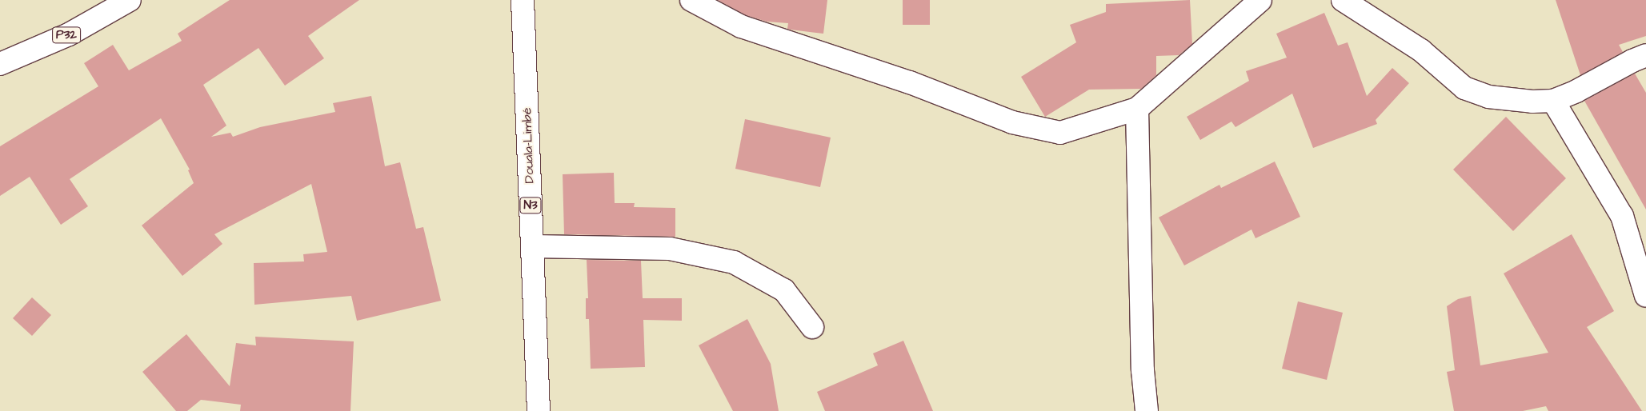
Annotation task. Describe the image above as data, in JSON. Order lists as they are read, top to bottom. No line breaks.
{"streets":{"main road":["P32","Douala-Limbé","N3"]}}
